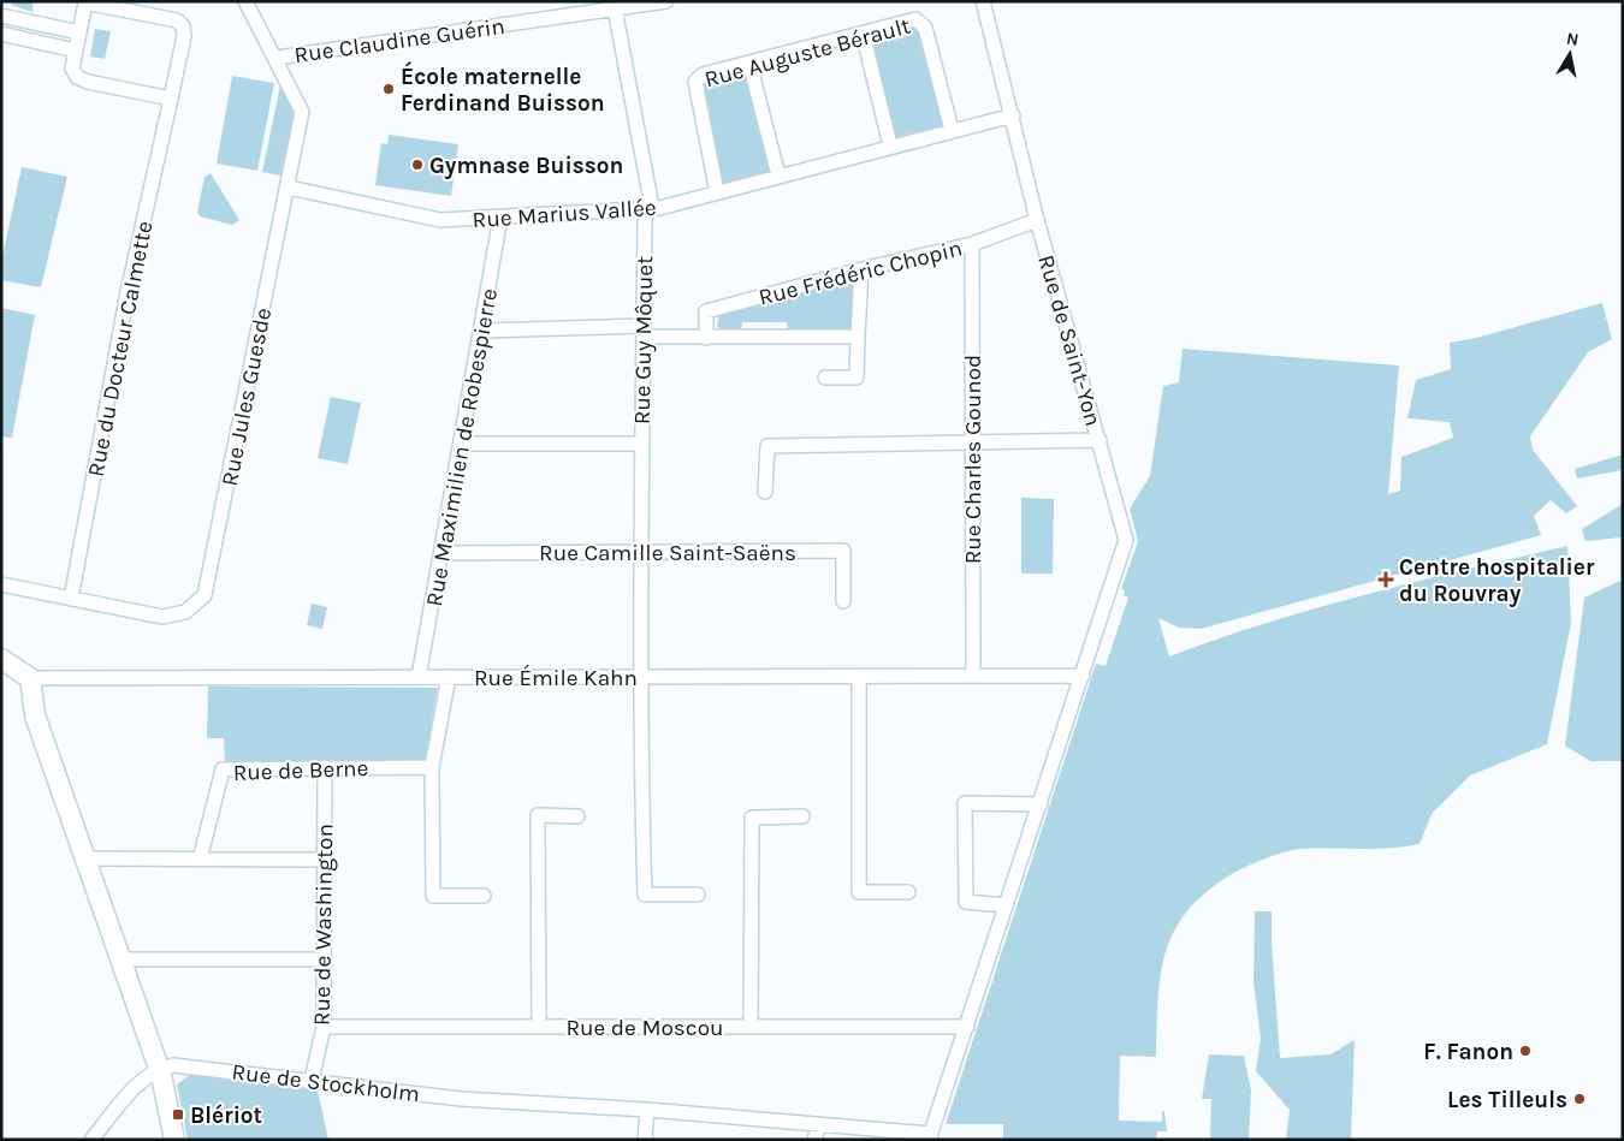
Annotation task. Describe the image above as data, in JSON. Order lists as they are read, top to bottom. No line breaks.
{"streets":{"street":["Rue Claudine Guérin","Rue Auguste Bérault","Rue Marius Vallée","Rue Frédéric Chopin","Rue Guy Môquet","Rue de Saint-Yon","Rue du Docteur Calmette","Rue Jules Guesde","Rue Maximilien de Robespierre","Rue Charles Gounod","Rue Camille Saint-Saëns","Rue Émile Kahn","Rue de Berne","Rue de Washington","Rue de Moscou","Rue de Stockholm"]},"crossings":[["Rue Claudine Guérin","Rue Guy Môquet"],["Rue Claudine Guérin","Rue Jules Guesde"],["Rue Auguste Bérault","Rue Marius Vallée"],["Rue Marius Vallée","Rue Guy Môquet"],["Rue Marius Vallée","Rue de Saint-Yon"],["Rue Marius Vallée","Rue Jules Guesde"],["Rue Marius Vallée","Rue Maximilien de Robespierre"],["Rue Frédéric Chopin","Rue de Saint-Yon"],["Rue Frédéric Chopin","Rue Charles Gounod"],["Rue Guy Môquet","Rue Camille Saint-Saëns"],["Rue Guy Môquet","Rue Émile Kahn"],["Rue de Saint-Yon","Rue Émile Kahn"],["Rue de Saint-Yon","Rue de Moscou"],["Rue de Saint-Yon","Rue de Stockholm"],["Rue du Docteur Calmette","Rue Jules Guesde"],["Rue Maximilien de Robespierre","Rue Camille Saint-Saëns"],["Rue Maximilien de Robespierre","Rue Émile Kahn"],["Rue Charles Gounod","Rue Émile Kahn"],["Rue de Berne","Rue de Washington"],["Rue de Washington","Rue de Moscou"],["Rue de Washington","Rue de Stockholm"]],"places":{"other":["École maternelle Ferdinand Buisson","Gymnase Buisson","F. Fanon","Les Tilleuls"],"health":["Centre hospitalier du Rouvray"],"transit":["Blériot"]},"north":"top"}
